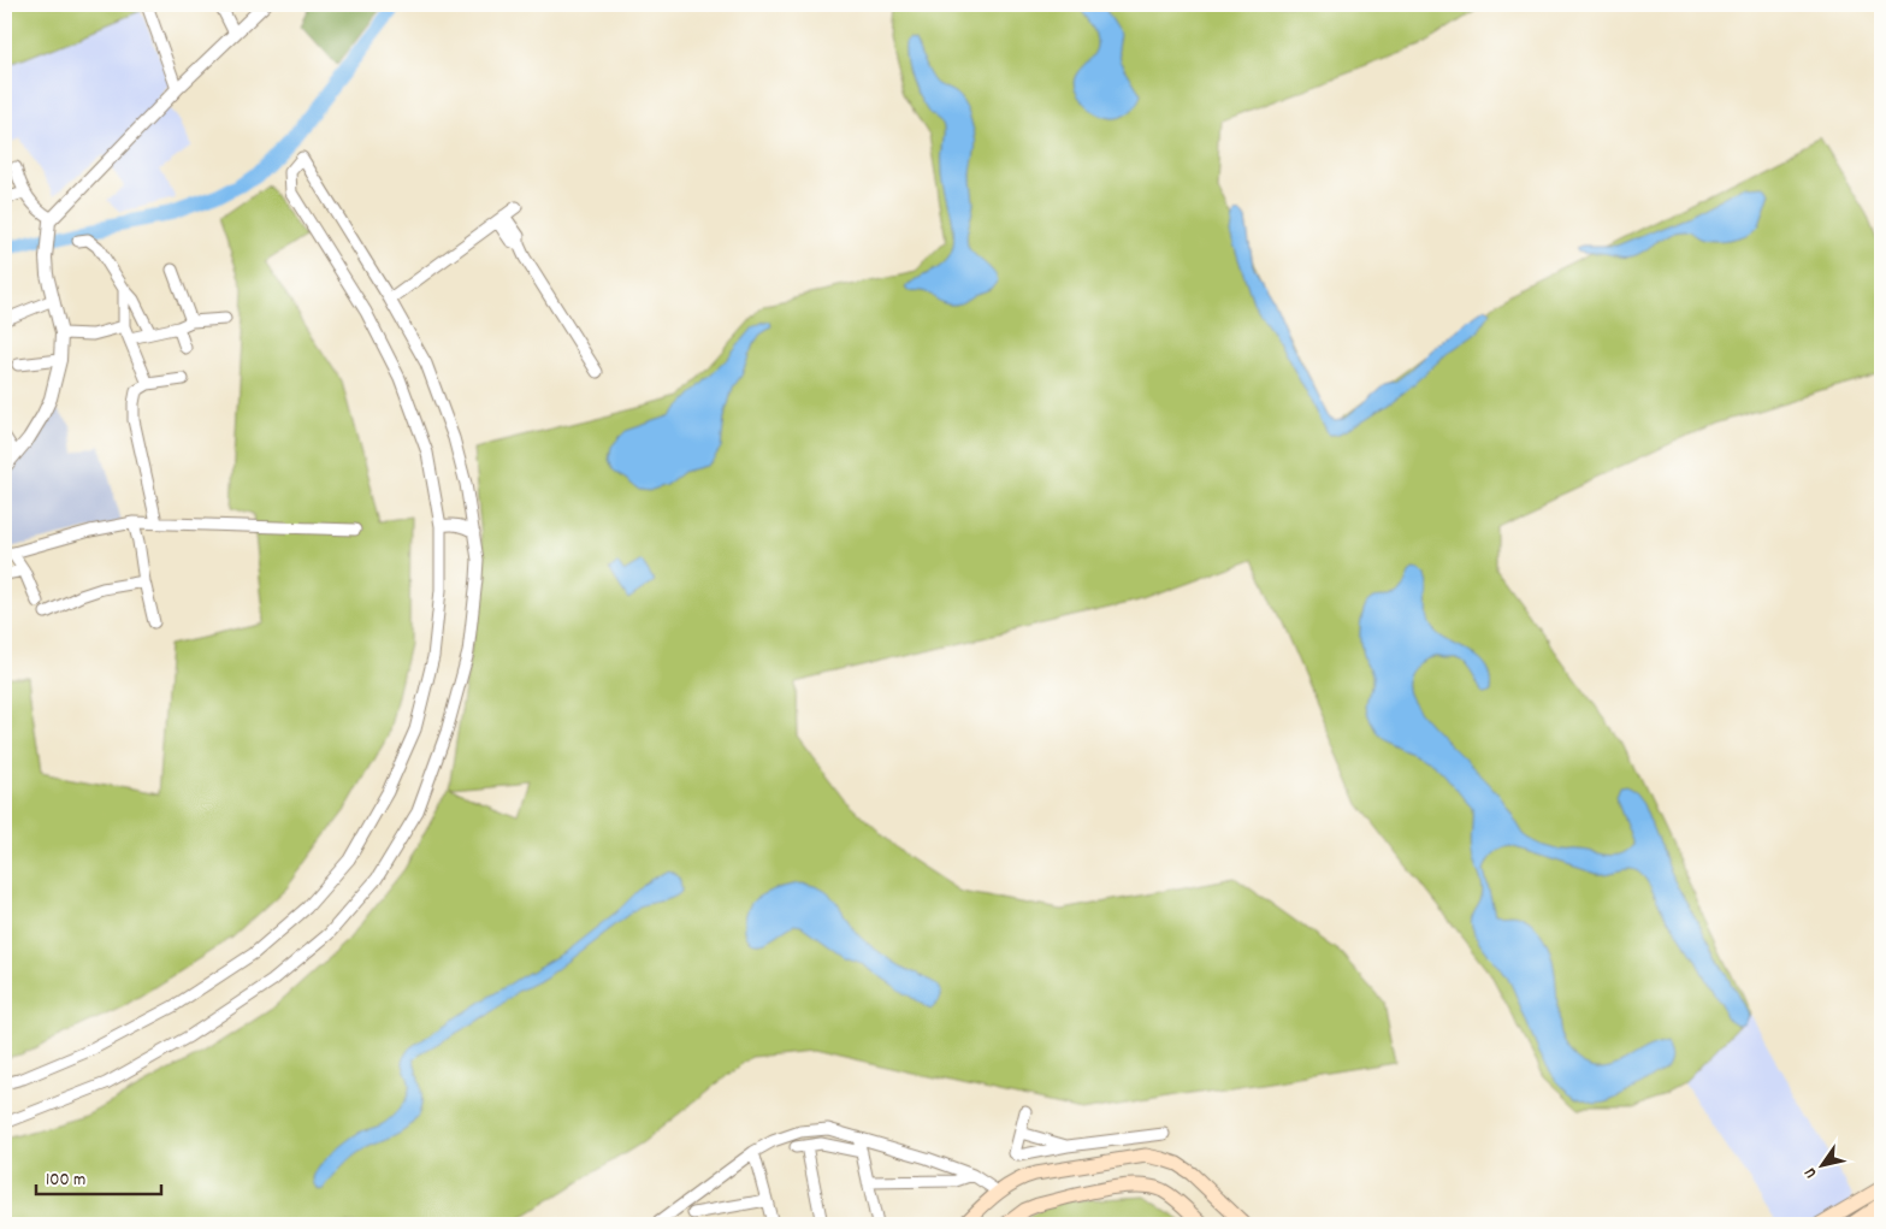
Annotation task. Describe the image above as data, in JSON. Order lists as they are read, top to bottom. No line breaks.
{"scale_bar":"100 m","north":"bottom left"}
